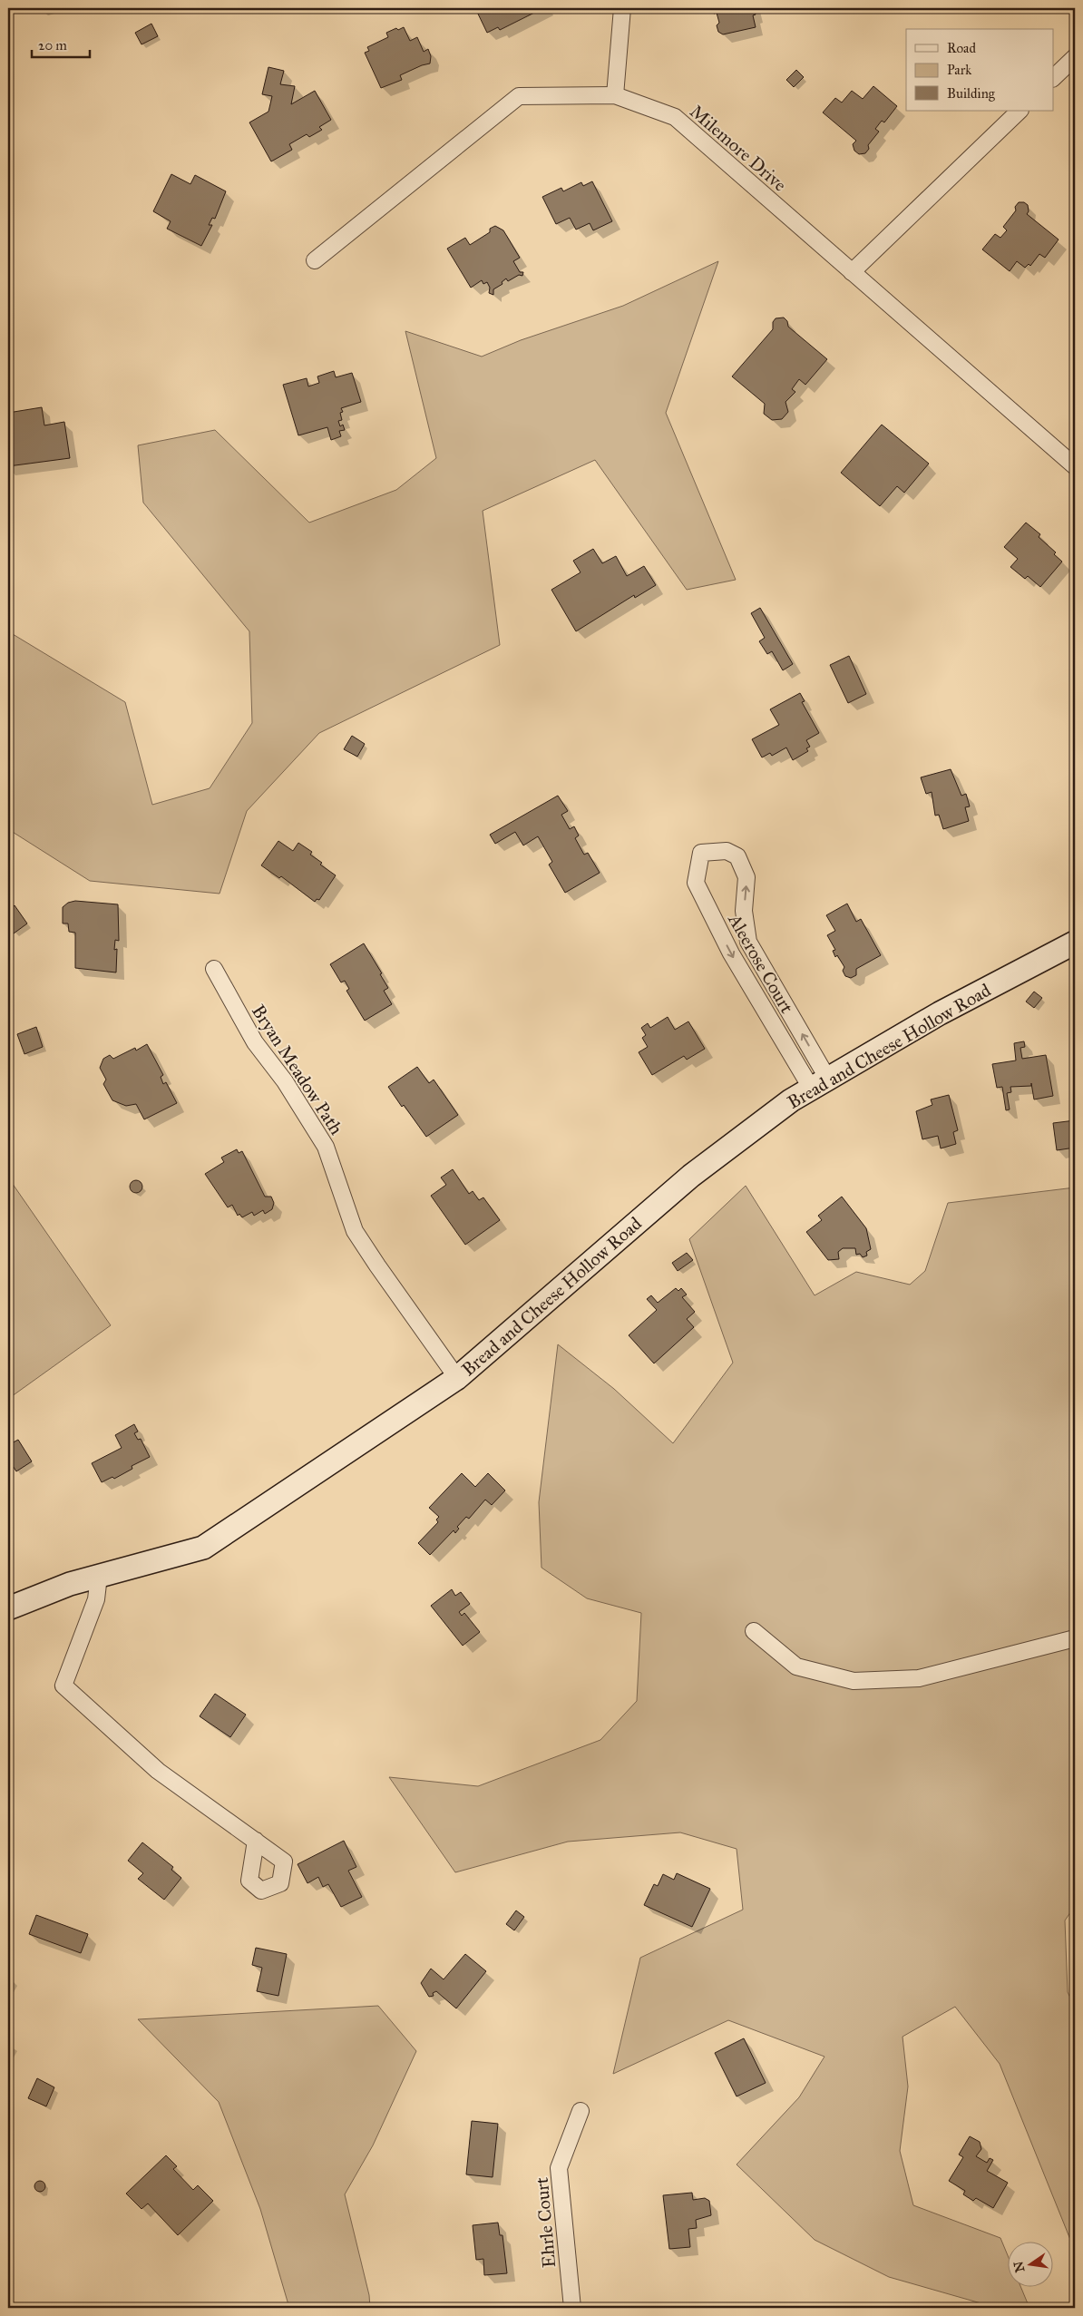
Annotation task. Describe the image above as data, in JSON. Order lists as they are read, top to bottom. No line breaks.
{"streets":{"main road":["Bread and Cheese Hollow Road"],"street":["Milemore Drive","Aleerose Court","Bryan Meadow Path","Ehrle Court"]},"crossings":[["Aleerose Court","Bread and Cheese Hollow Road"],["Bread and Cheese Hollow Road","Bryan Meadow Path"]],"legend":["Road","Park","Building"],"scale_bar":"20 m","north":"left"}
